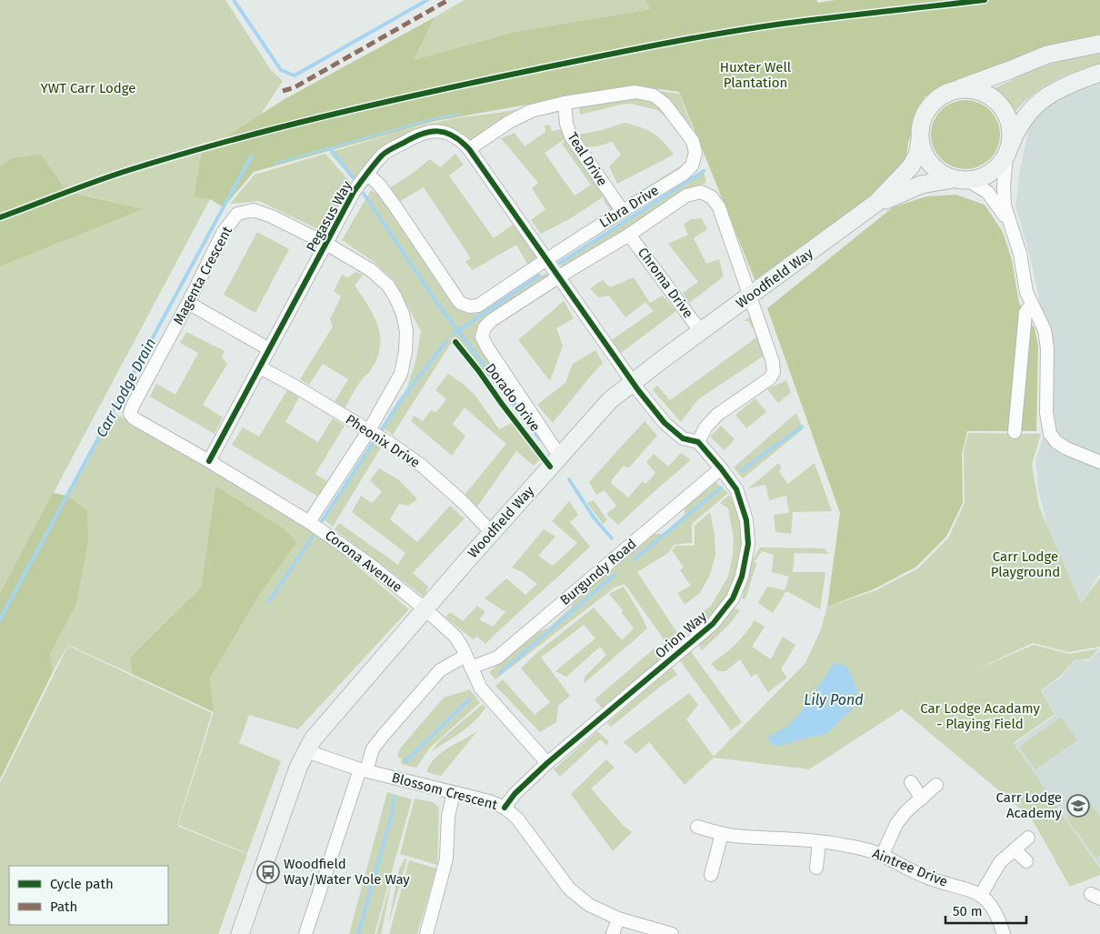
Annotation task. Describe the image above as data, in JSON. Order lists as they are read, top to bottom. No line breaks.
{"streets":{"street":["Teal Drive","Libra Drive","Pegasus Way","Magenta Crescent","Woodfield Way","Chroma Drive","Dorado Drive","Pheonix Drive","Corona Avenue","Burgundy Road","Orion Way","Blossom Crescent","Aintree Drive"]},"crossings":[["Teal Drive","Libra Drive"],["Libra Drive","Pegasus Way"],["Pegasus Way","Magenta Crescent"],["Pegasus Way","Woodfield Way"],["Pegasus Way","Dorado Drive"],["Pegasus Way","Pheonix Drive"],["Pegasus Way","Corona Avenue"],["Pegasus Way","Orion Way"],["Magenta Crescent","Pheonix Drive"],["Magenta Crescent","Corona Avenue"],["Woodfield Way","Chroma Drive"],["Woodfield Way","Dorado Drive"],["Woodfield Way","Pheonix Drive"],["Woodfield Way","Corona Avenue"],["Woodfield Way","Orion Way"],["Woodfield Way","Blossom Crescent"],["Chroma Drive","Dorado Drive"],["Dorado Drive","Orion Way"],["Corona Avenue","Burgundy Road"],["Corona Avenue","Orion Way"],["Burgundy Road","Orion Way"],["Burgundy Road","Blossom Crescent"],["Orion Way","Blossom Crescent"]],"water":["Carr Lodge Drain","Lily Pond"],"parks":["Huxter Well Plantation","YWT Carr Lodge","Carr Lodge Playground","Car Lodge Acadamy - Playing Field"],"places":{"school or university":["Carr Lodge Academy"],"bus stop":["Woodfield Way/Water Vole Way"]},"legend":["Cycle path","Path"],"scale_bar":"50 m"}
